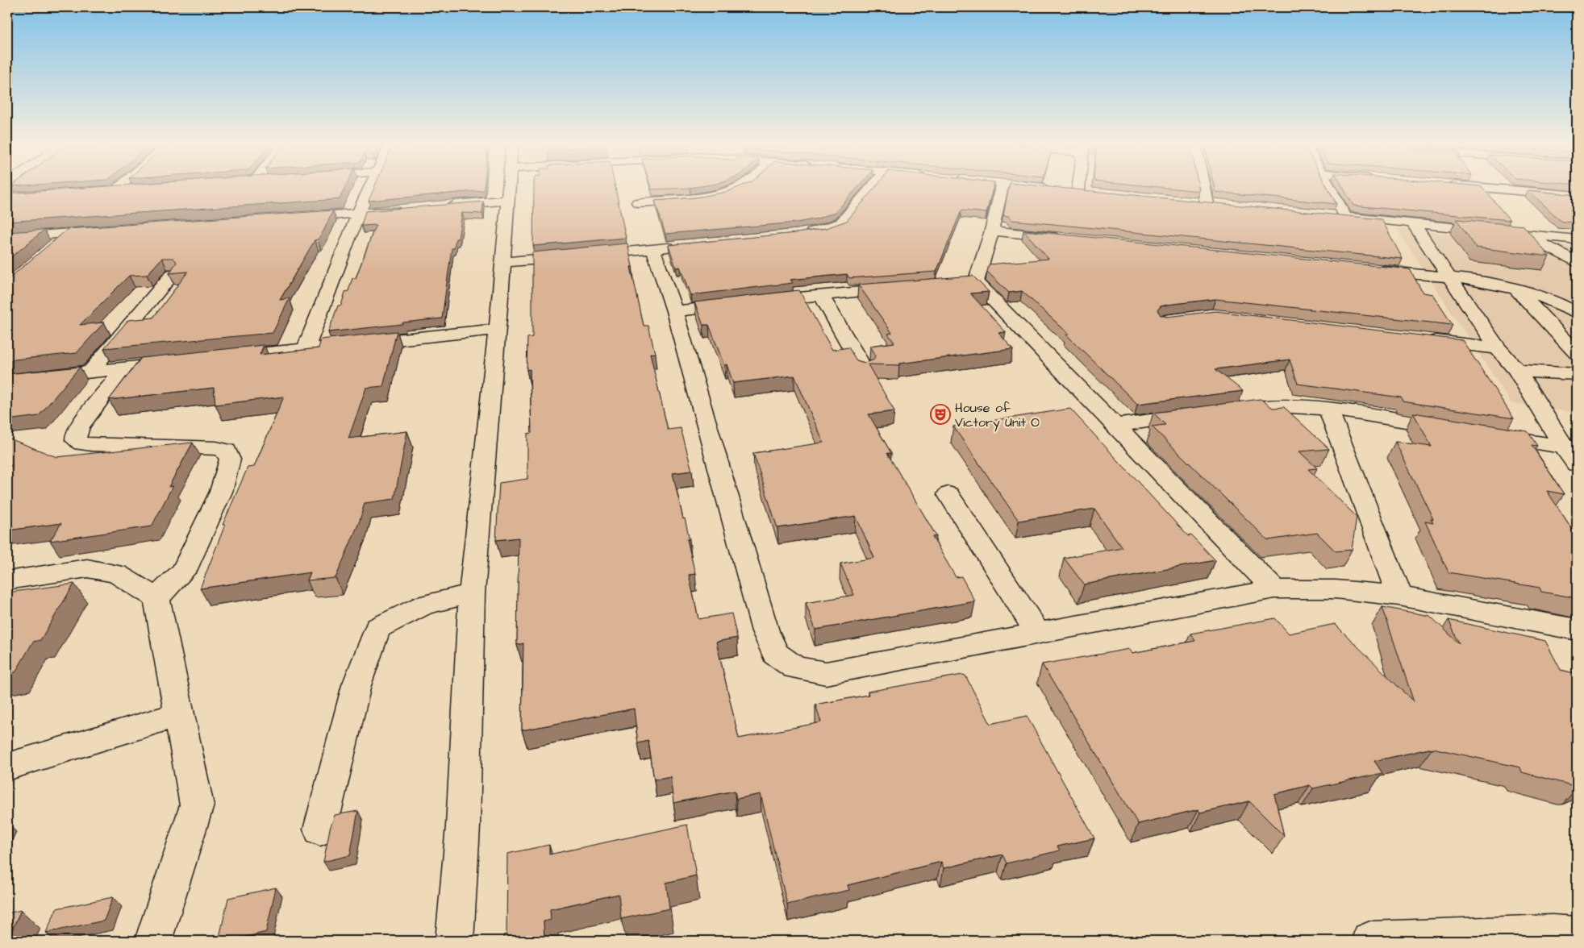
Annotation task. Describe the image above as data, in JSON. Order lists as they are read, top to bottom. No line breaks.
{"places":{"theatre":["House of Victory Unit O"]}}
